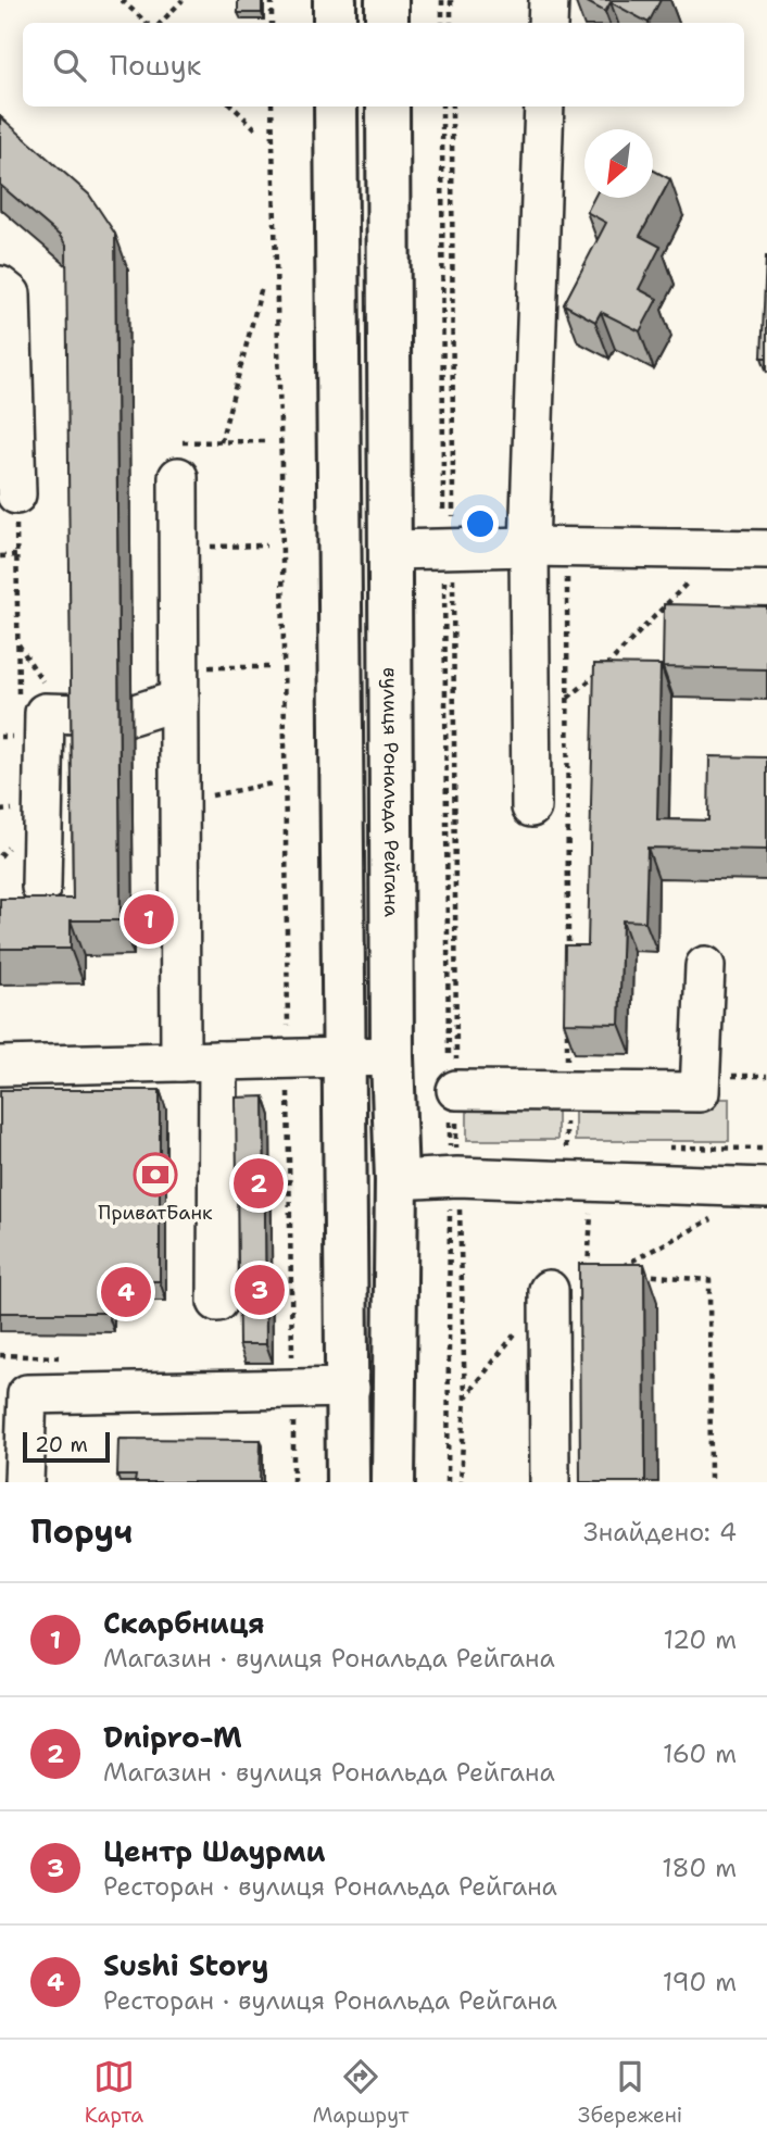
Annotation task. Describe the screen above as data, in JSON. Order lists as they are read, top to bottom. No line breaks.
{"streets":{"main road":["вулиця Рональда Рейгана"]},"places":{"bank":["ПриватБанк"]},"scale_bar":"20 m","north":"bottom left","page":{"search":"Пошук","pins":["1","2","3","4"],"scale":"20 m","heading":["Поруч","Знайдено: 4"],"list":[{"mark":"1","name":"Скарбниця","note":"Магазин · вулиця Рональда Рейгана","value":"120 m"},{"mark":"2","name":"Dnipro-M","note":"Магазин · вулиця Рональда Рейгана","value":"160 m"},{"mark":"3","name":"Центр Шаурми","note":"Ресторан · вулиця Рональда Рейгана","value":"180 m"},{"mark":"4","name":"Sushi Story","note":"Ресторан · вулиця Рональда Рейгана","value":"190 m"}],"nav":["Карта","Маршрут","Збережені"]}}
